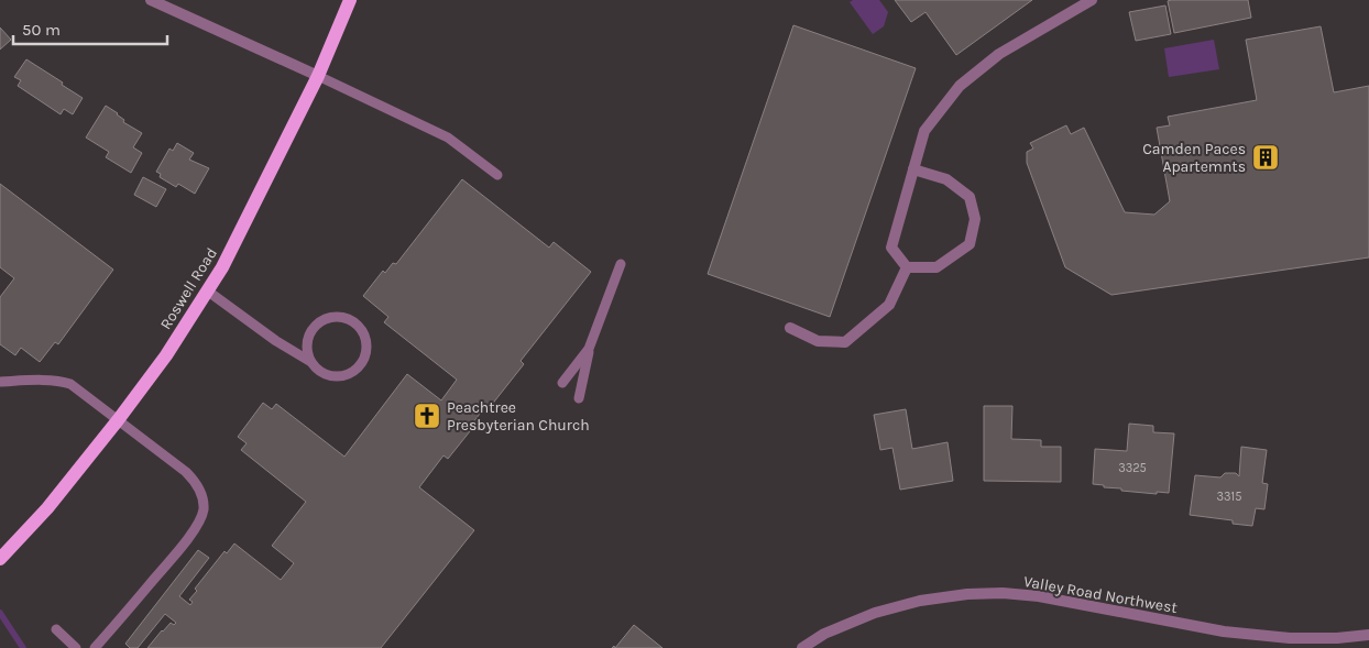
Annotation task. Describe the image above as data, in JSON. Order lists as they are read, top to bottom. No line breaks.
{"streets":{"main road":["Roswell Road"],"street":["Valley Road Northwest"]},"places":{"building":["Camden Paces Apartemnts"],"church":["Peachtree Presbyterian Church"]},"house_numbers":["3325","3315"],"scale_bar":"50 m"}
